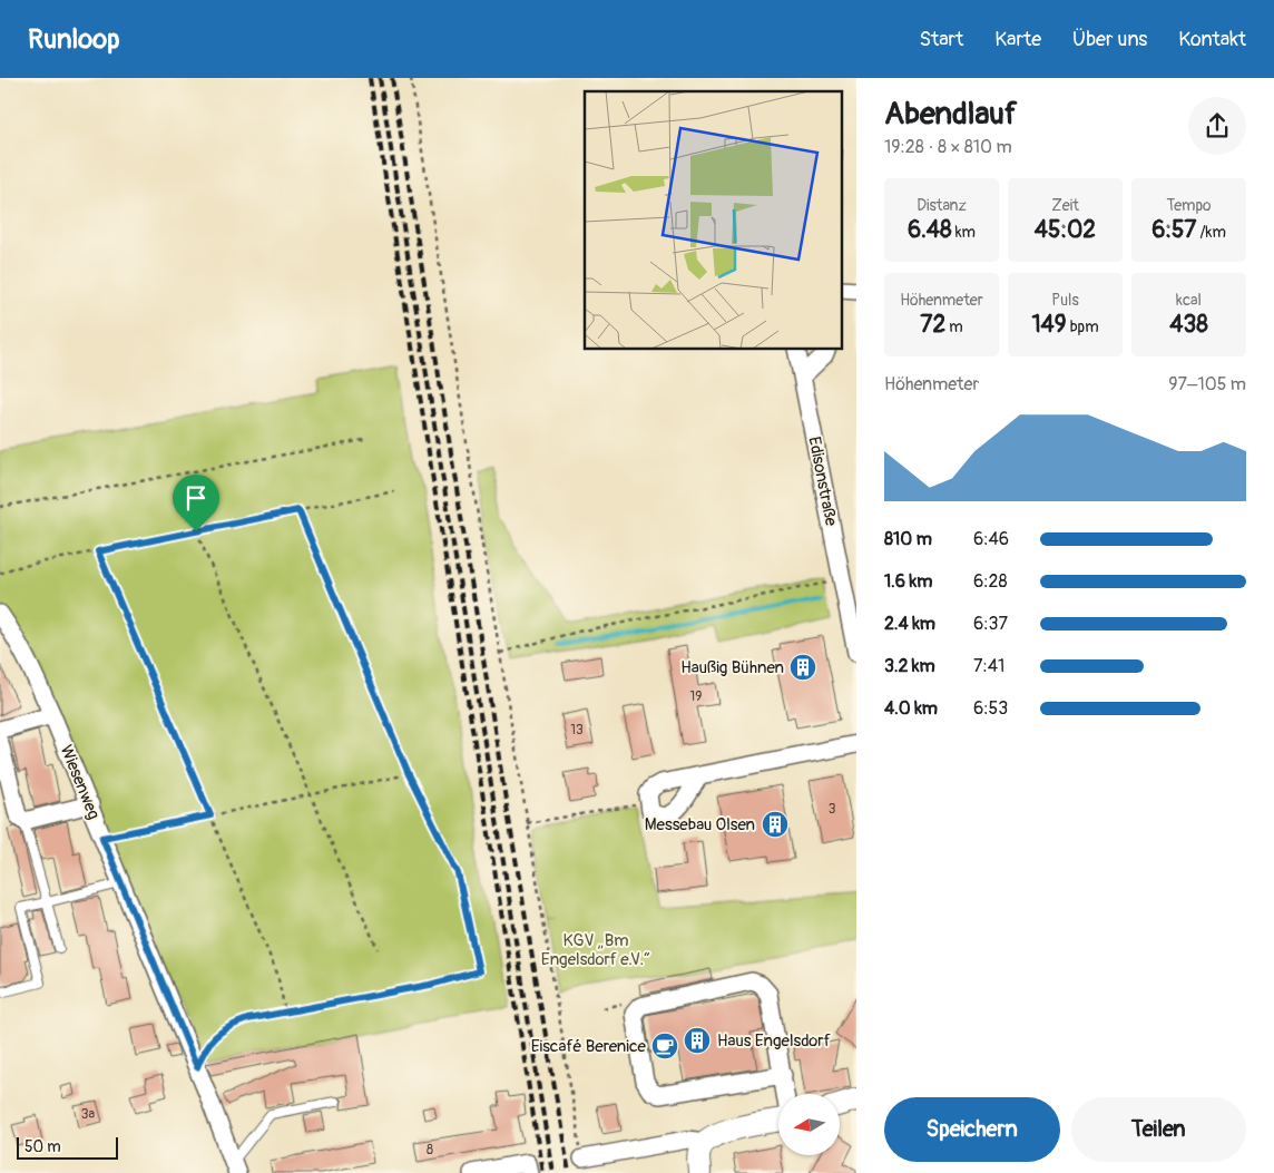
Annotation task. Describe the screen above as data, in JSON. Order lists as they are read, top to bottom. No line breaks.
{"streets":{"street":["Edisonstraße","Wiesenweg"]},"parks":["KGV „Bm Engelsdorf e.V.“"],"places":{"building":["Haußig Bühnen","Messebau Olsen","Haus Engelsdorf"],"cafe":["Eiscafé Berenice"]},"house_numbers":["19","13","3","3a","8"],"scale_bar":"50 m","north":"left","page":{"header":"Runloop","nav":["Start","Karte","Über uns","Kontakt"],"heading":["Abendlauf","19:28 · 8 × 810 m"],"stats":[["Distanz","6.48 km"],["Zeit","45:02"],["Tempo","6:57 /km"],["Höhenmeter","72 m"],["Puls","149 bpm"],["kcal","438"]],"chart":["Höhenmeter","97–105 m"],"list":[{"name":"810 m","note":"6:46"},{"name":"1.6 km","note":"6:28"},{"name":"2.4 km","note":"6:37"},{"name":"3.2 km","note":"7:41"},{"name":"4.0 km","note":"6:53"}],"buttons":["Speichern","Teilen"],"scale":"50 m"}}
